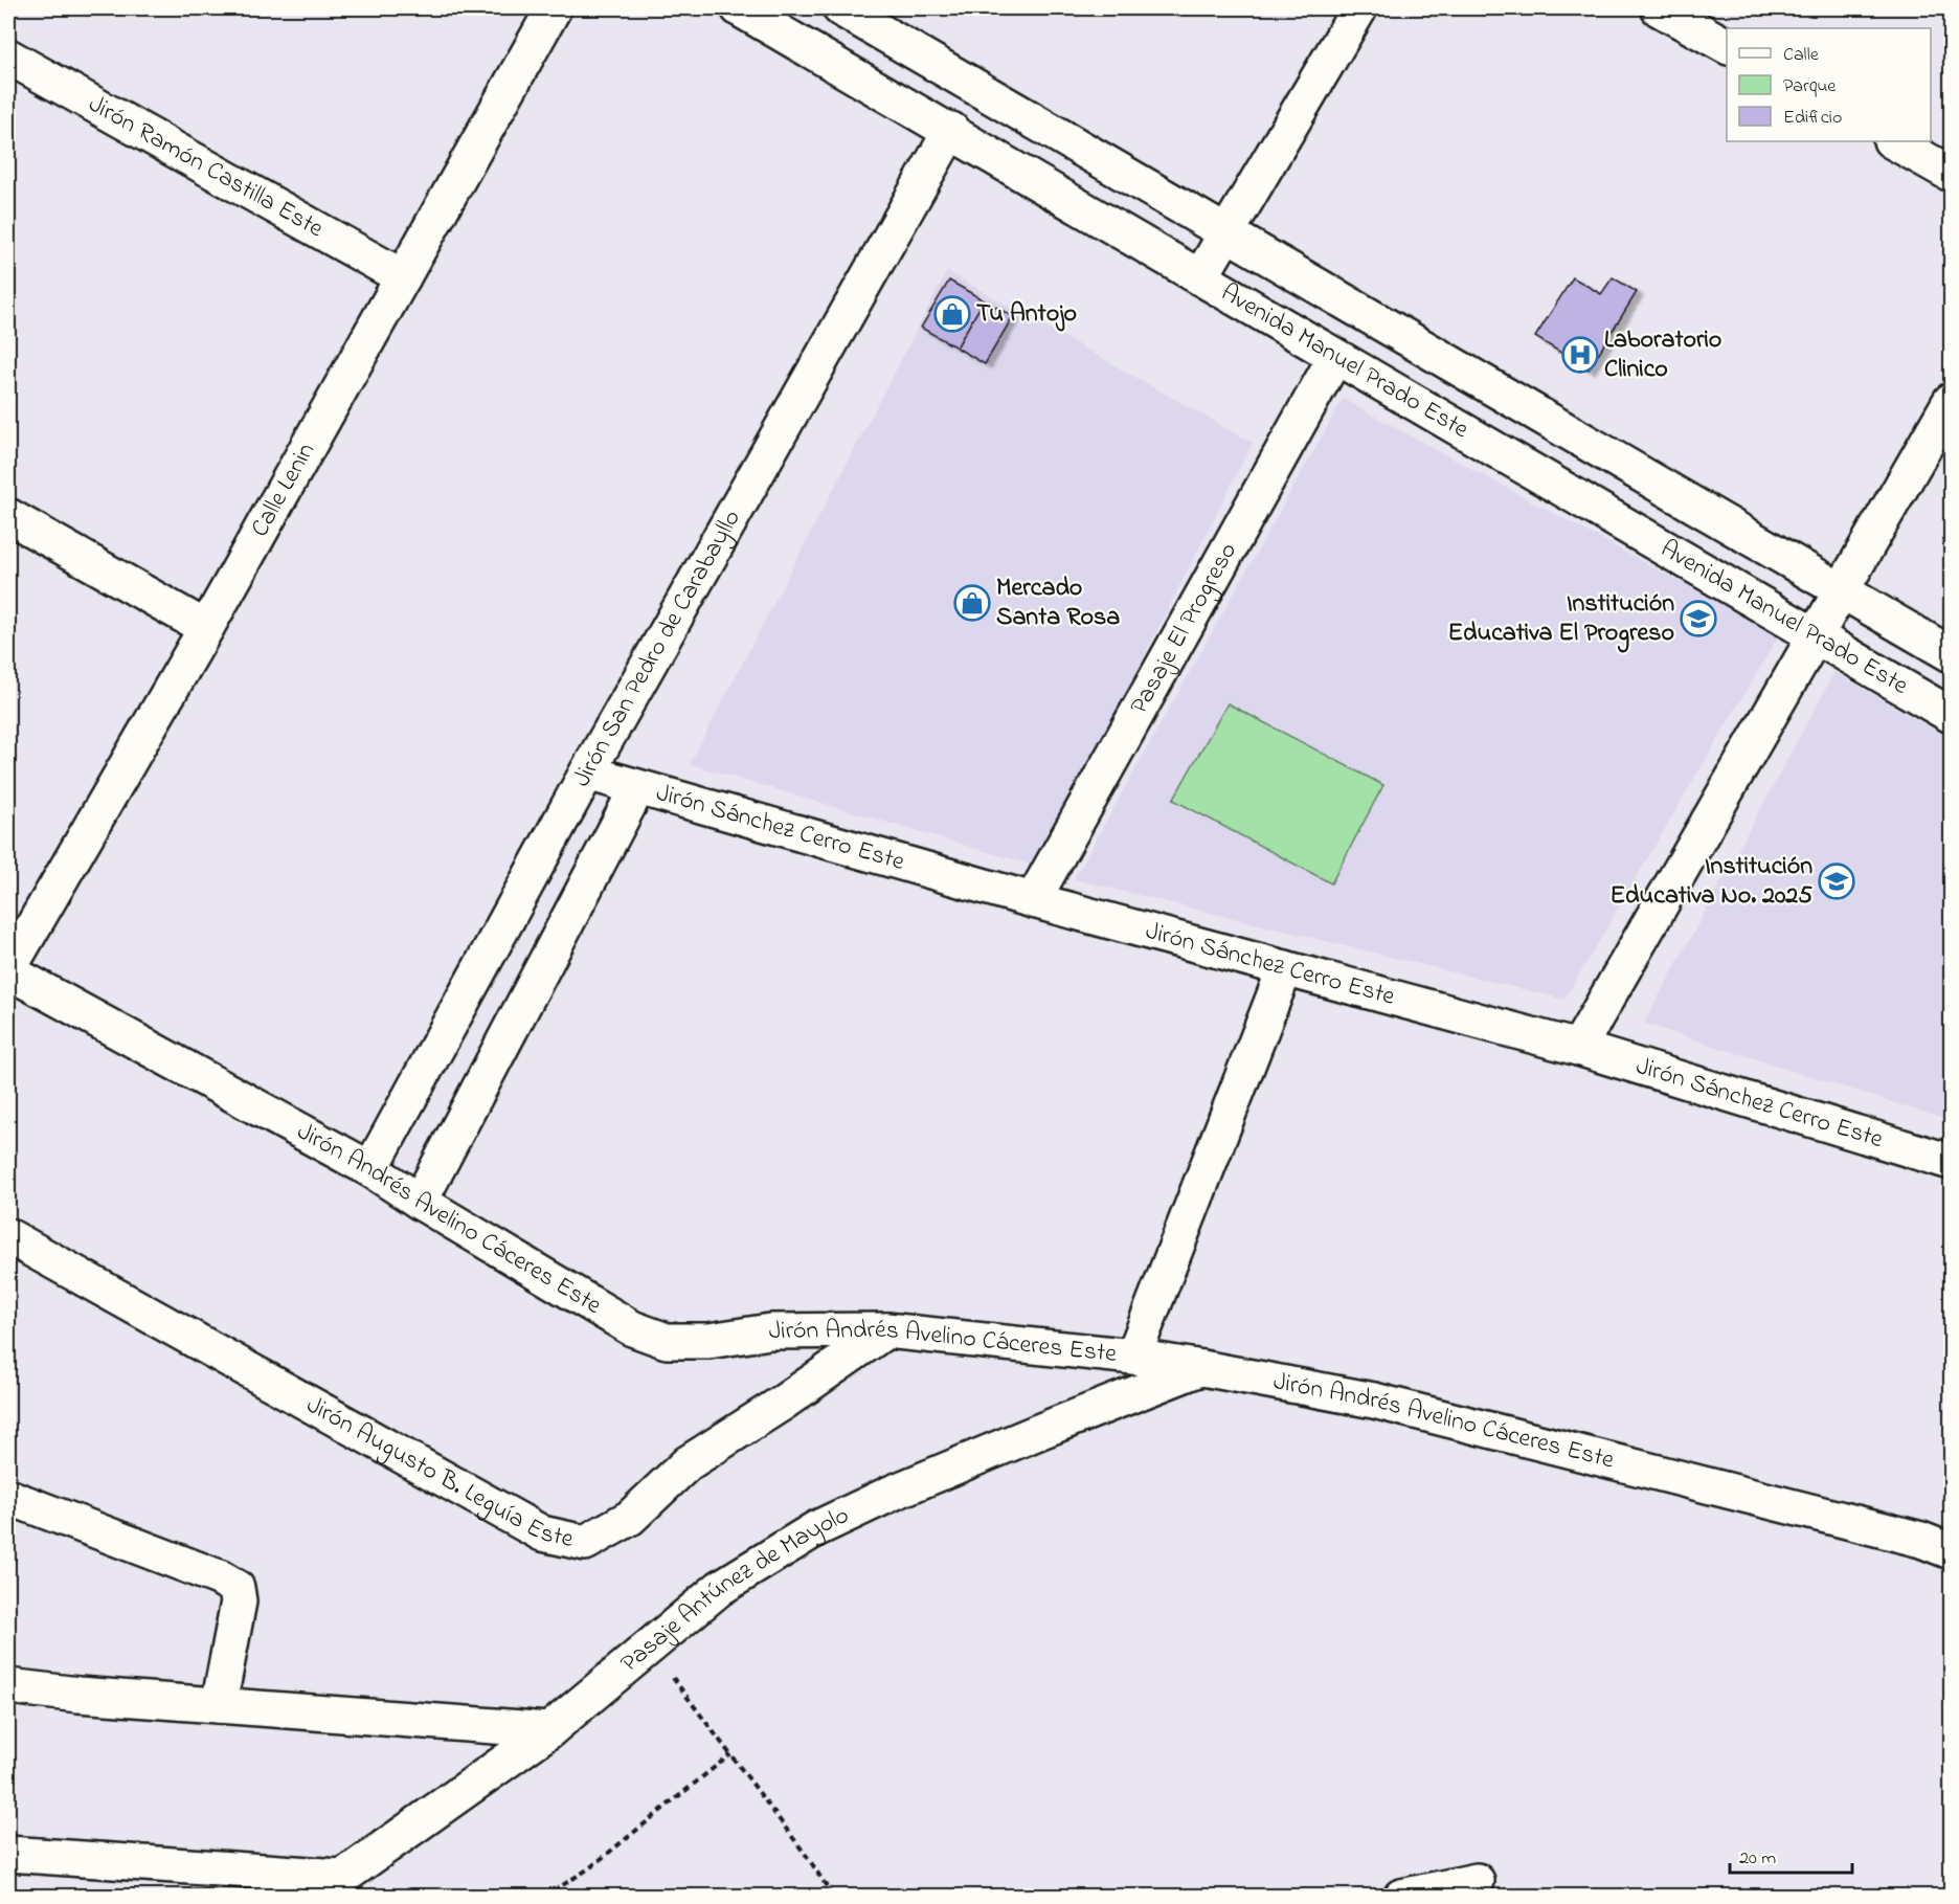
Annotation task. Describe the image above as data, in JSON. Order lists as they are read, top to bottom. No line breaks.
{"streets":{"street":["Jirón Ramón Castilla Este","Avenida Manuel Prado Este","Calle Lenin","Pasaje El Progreso","Jirón San Pedro de Carabayllo","Jirón Sánchez Cerro Este","Jirón Andrés Avelino Cáceres Este","Jirón Augusto B. Leguía Este","Pasaje Antúnez de Mayolo"]},"crossings":[["Jirón Ramón Castilla Este","Calle Lenin"],["Avenida Manuel Prado Este","Pasaje El Progreso"],["Avenida Manuel Prado Este","Jirón San Pedro de Carabayllo"],["Calle Lenin","Jirón Andrés Avelino Cáceres Este"],["Pasaje El Progreso","Jirón Sánchez Cerro Este"],["Jirón San Pedro de Carabayllo","Jirón Sánchez Cerro Este"],["Jirón San Pedro de Carabayllo","Jirón Andrés Avelino Cáceres Este"],["Jirón Andrés Avelino Cáceres Este","Jirón Augusto B. Leguía Este"],["Jirón Andrés Avelino Cáceres Este","Pasaje Antúnez de Mayolo"]],"places":{"shop":["Tu Antojo","Mercado Santa Rosa"],"hospital":["Laboratorio Clinico"],"school or university":["Institución Educativa El Progreso","Institución Educativa No. 2025"]},"legend":["Calle","Parque","Edificio"],"scale_bar":"20 m"}
